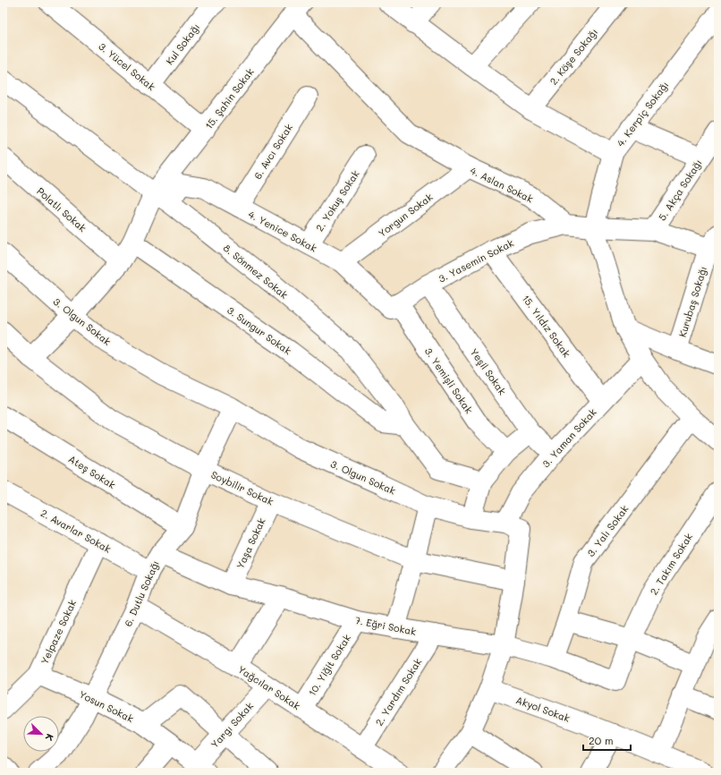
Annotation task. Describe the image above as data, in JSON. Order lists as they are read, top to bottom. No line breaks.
{"streets":{"street":["Kul Sokağı","2. Köşe Sokağı","3. Yücel Sokak","15. Şahin Sokak","4. Kerpiç Sokağı","6. Avcı Sokak","4. Aslan Sokak","5. Akça Sokağı","2. Yokuş Sokak","Polatlı Sokak","Yorgun Sokak","4. Yenice Sokak","3. Yasemin Sokak","8. Sönmez Sokak","Kurubaş Sokağı","3. Olgun Sokak","15. Yıldız Sokak","3. Sungur Sokak","Yeşil Sokak","3. Yemişli Sokak","3. Yaman Sokak","Ateş Sokak","Soybilir Sokak","2. Avarlar Sokak","3. Yalı Sokak","Yaşa Sokak","2. Takım Sokak","6. Dutlu Sokağı","7. Eğri Sokak","Yelpaze Sokak","10. Yiğit Sokak","Yağcılar Sokak","2. Yardım Sokak","Yosun Sokak","Akyol Sokak","Yargı Sokak"]},"crossings":[["Kul Sokağı","3. Yücel Sokak"],["3. Yücel Sokak","15. Şahin Sokak"],["15. Şahin Sokak","4. Aslan Sokak"],["15. Şahin Sokak","4. Yenice Sokak"],["15. Şahin Sokak","8. Sönmez Sokak"],["6. Avcı Sokak","4. Yenice Sokak"],["4. Aslan Sokak","Yorgun Sokak"],["4. Aslan Sokak","3. Yasemin Sokak"],["2. Yokuş Sokak","4. Yenice Sokak"],["Yorgun Sokak","4. Yenice Sokak"],["4. Yenice Sokak","3. Yasemin Sokak"],["4. Yenice Sokak","8. Sönmez Sokak"],["4. Yenice Sokak","3. Yemişli Sokak"],["3. Yasemin Sokak","15. Yıldız Sokak"],["3. Yasemin Sokak","Yeşil Sokak"],["3. Yasemin Sokak","3. Yemişli Sokak"],["8. Sönmez Sokak","3. Sungur Sokak"],["3. Olgun Sokak","3. Yaman Sokak"],["3. Olgun Sokak","Soybilir Sokak"],["3. Olgun Sokak","6. Dutlu Sokağı"],["3. Olgun Sokak","7. Eğri Sokak"],["3. Olgun Sokak","Akyol Sokak"],["15. Yıldız Sokak","3. Yaman Sokak"],["Yeşil Sokak","3. Yaman Sokak"],["Ateş Sokak","6. Dutlu Sokağı"],["Soybilir Sokak","Yaşa Sokak"],["Soybilir Sokak","6. Dutlu Sokağı"],["2. Avarlar Sokak","6. Dutlu Sokağı"],["2. Avarlar Sokak","Yelpaze Sokak"],["3. Yalı Sokak","7. Eğri Sokak"],["Yaşa Sokak","7. Eğri Sokak"],["2. Takım Sokak","7. Eğri Sokak"],["6. Dutlu Sokağı","7. Eğri Sokak"],["6. Dutlu Sokağı","Yağcılar Sokak"],["6. Dutlu Sokağı","Yosun Sokak"],["7. Eğri Sokak","10. Yiğit Sokak"],["7. Eğri Sokak","2. Yardım Sokak"],["Yelpaze Sokak","Yosun Sokak"],["10. Yiğit Sokak","Yağcılar Sokak"],["Yağcılar Sokak","2. Yardım Sokak"],["Yağcılar Sokak","Yargı Sokak"],["Yosun Sokak","Yargı Sokak"]],"scale_bar":"20 m","north":"bottom right"}
